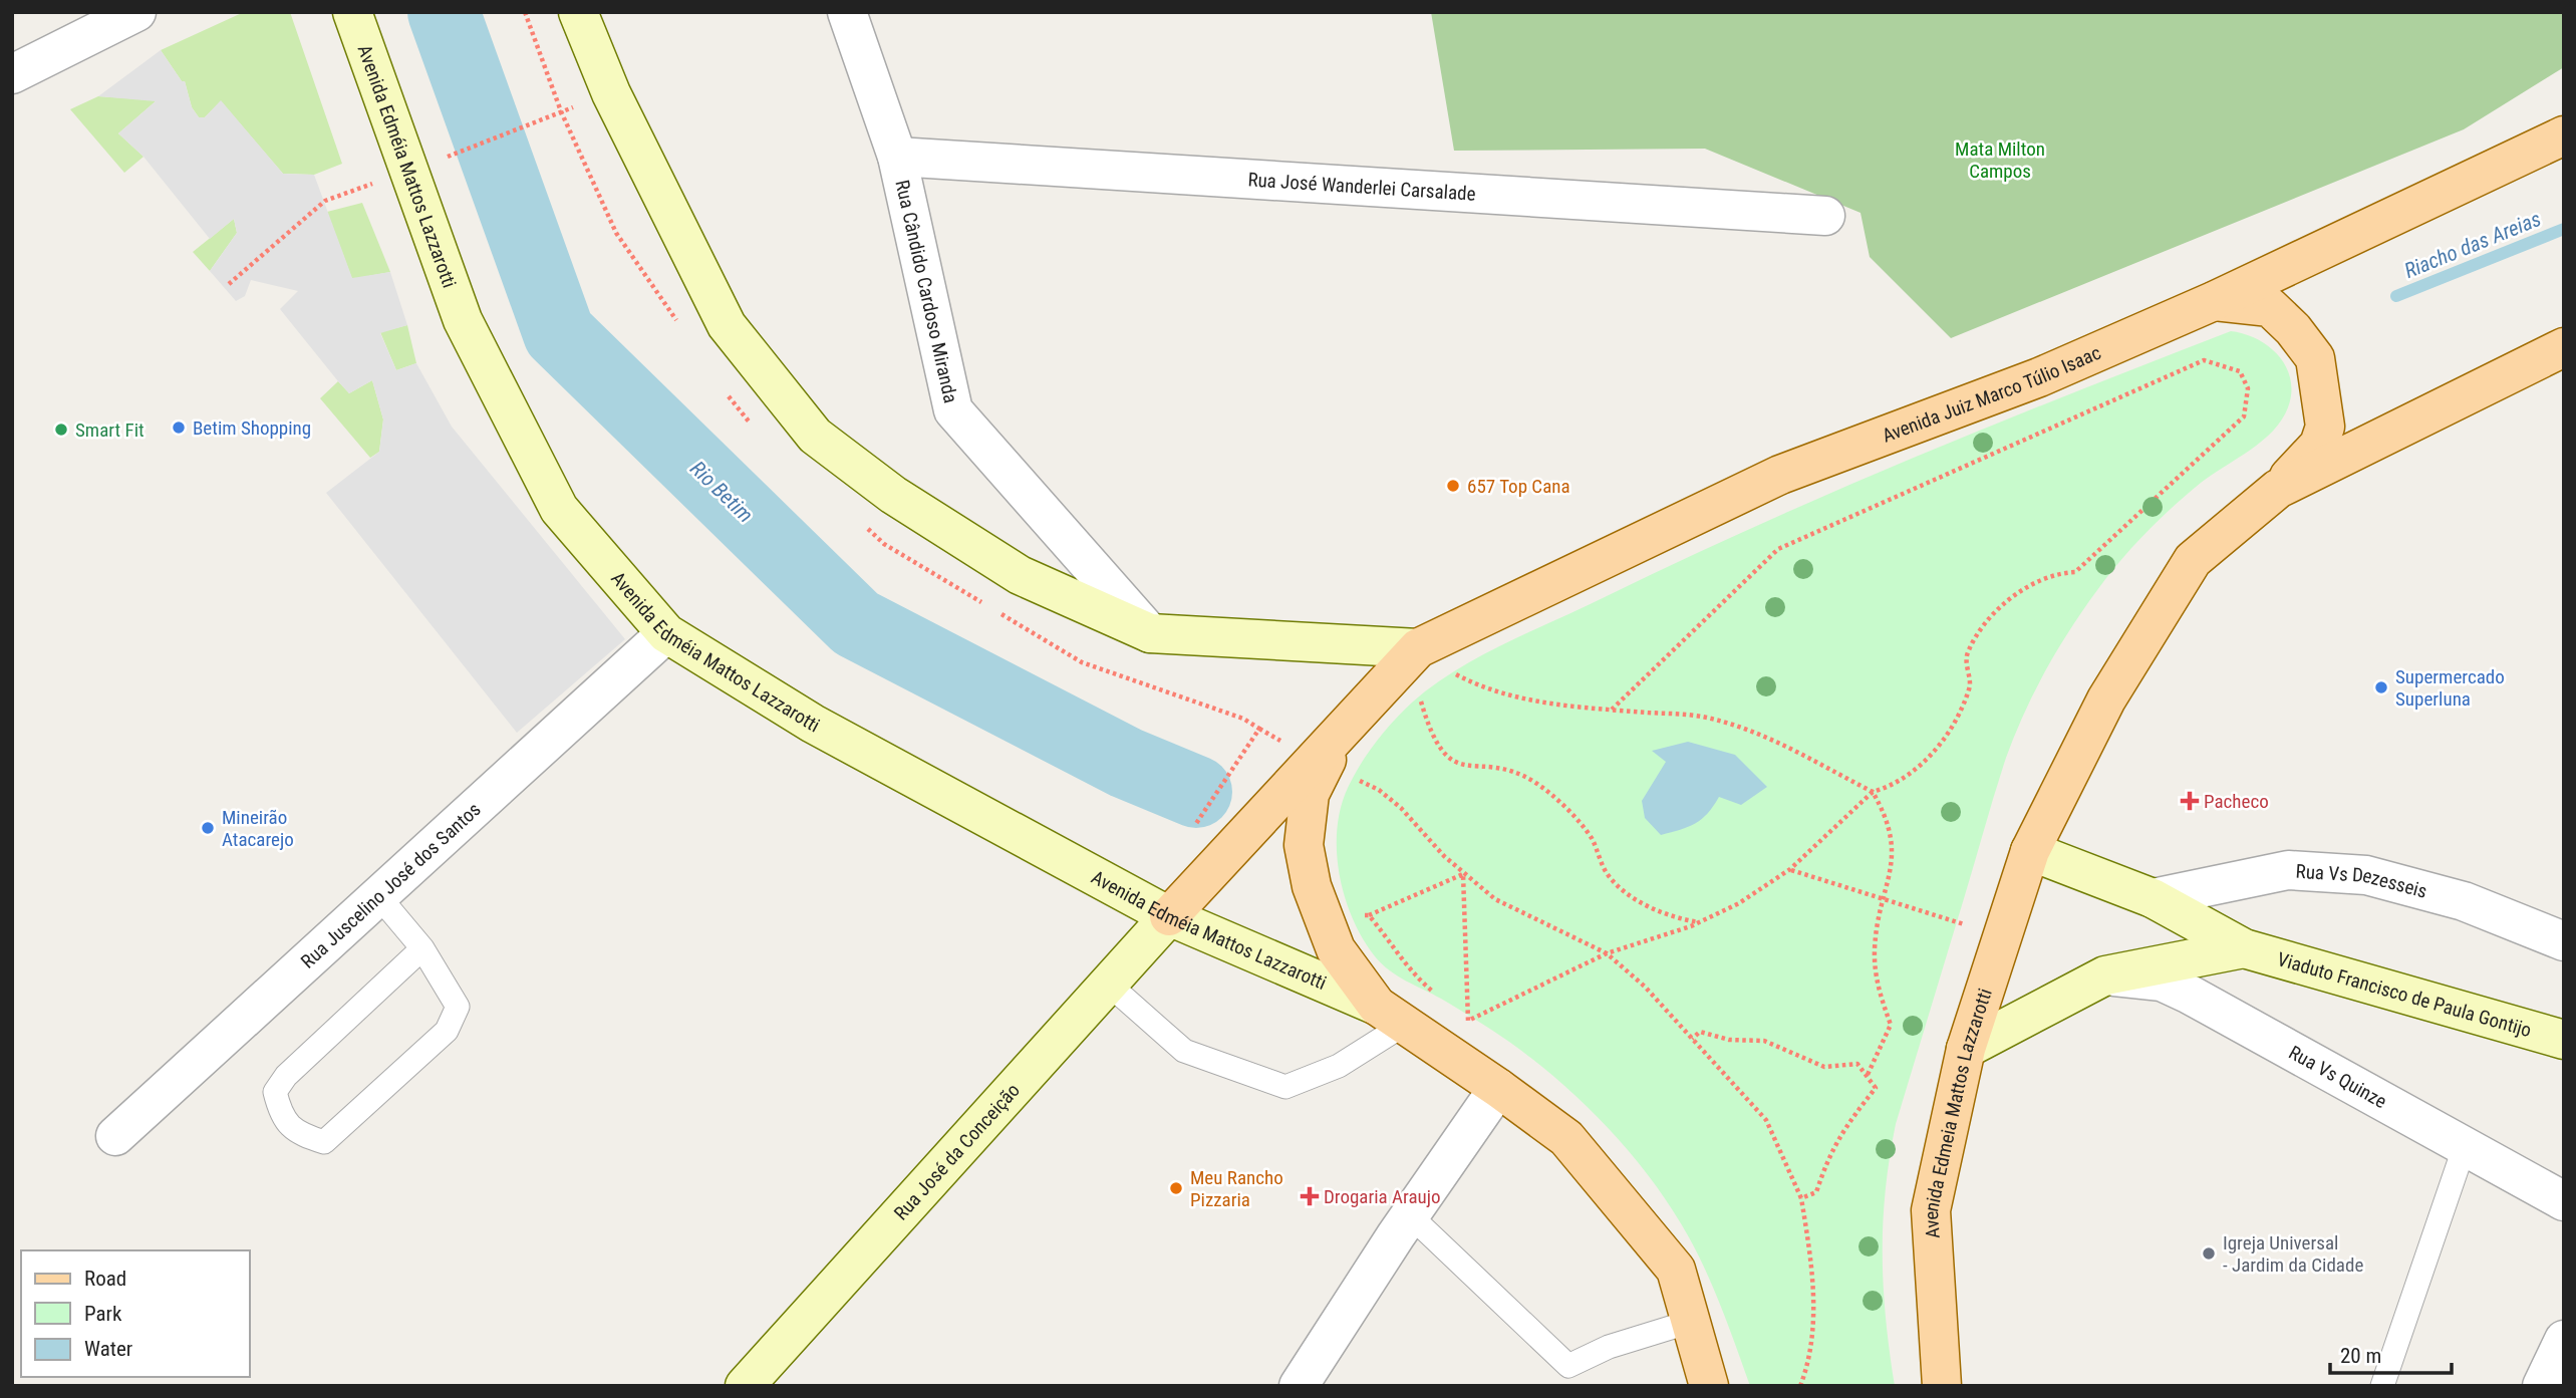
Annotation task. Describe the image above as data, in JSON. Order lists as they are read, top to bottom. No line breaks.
{"streets":{"main road":["Avenida Edméia Mattos Lazzarotti","Avenida Juiz Marco Túlio Isaac","Viaduto Francisco de Paula Gontijo","Avenida Edmeia Mattos Lazzarotti","Rua José da Conceição"],"street":["Rua José Wanderlei Carsalade","Rua Cândido Cardoso Miranda","Rua Vs Dezesseis","Rua Juscelino José dos Santos","Rua Vs Quinze"]},"crossings":[["Avenida Edméia Mattos Lazzarotti","Rua Juscelino José dos Santos"],["Avenida Edméia Mattos Lazzarotti","Rua José da Conceição"],["Rua José Wanderlei Carsalade","Rua Cândido Cardoso Miranda"],["Rua Vs Dezesseis","Viaduto Francisco de Paula Gontijo"],["Viaduto Francisco de Paula Gontijo","Rua Vs Quinze"],["Viaduto Francisco de Paula Gontijo","Avenida Edmeia Mattos Lazzarotti"]],"water":["Riacho das Areias","Rio Betim"],"parks":["Mata Milton Campos"],"places":{"other":["Betim Shopping","Smart Fit","657 Top Cana","Supermercado Superluna","Mineirão Atacarejo","Meu Rancho Pizzaria","Igreja Universal - Jardim da Cidade"],"health":["Pacheco","Drogaria Araujo"]},"legend":["Road","Park","Water"],"scale_bar":"20 m"}
